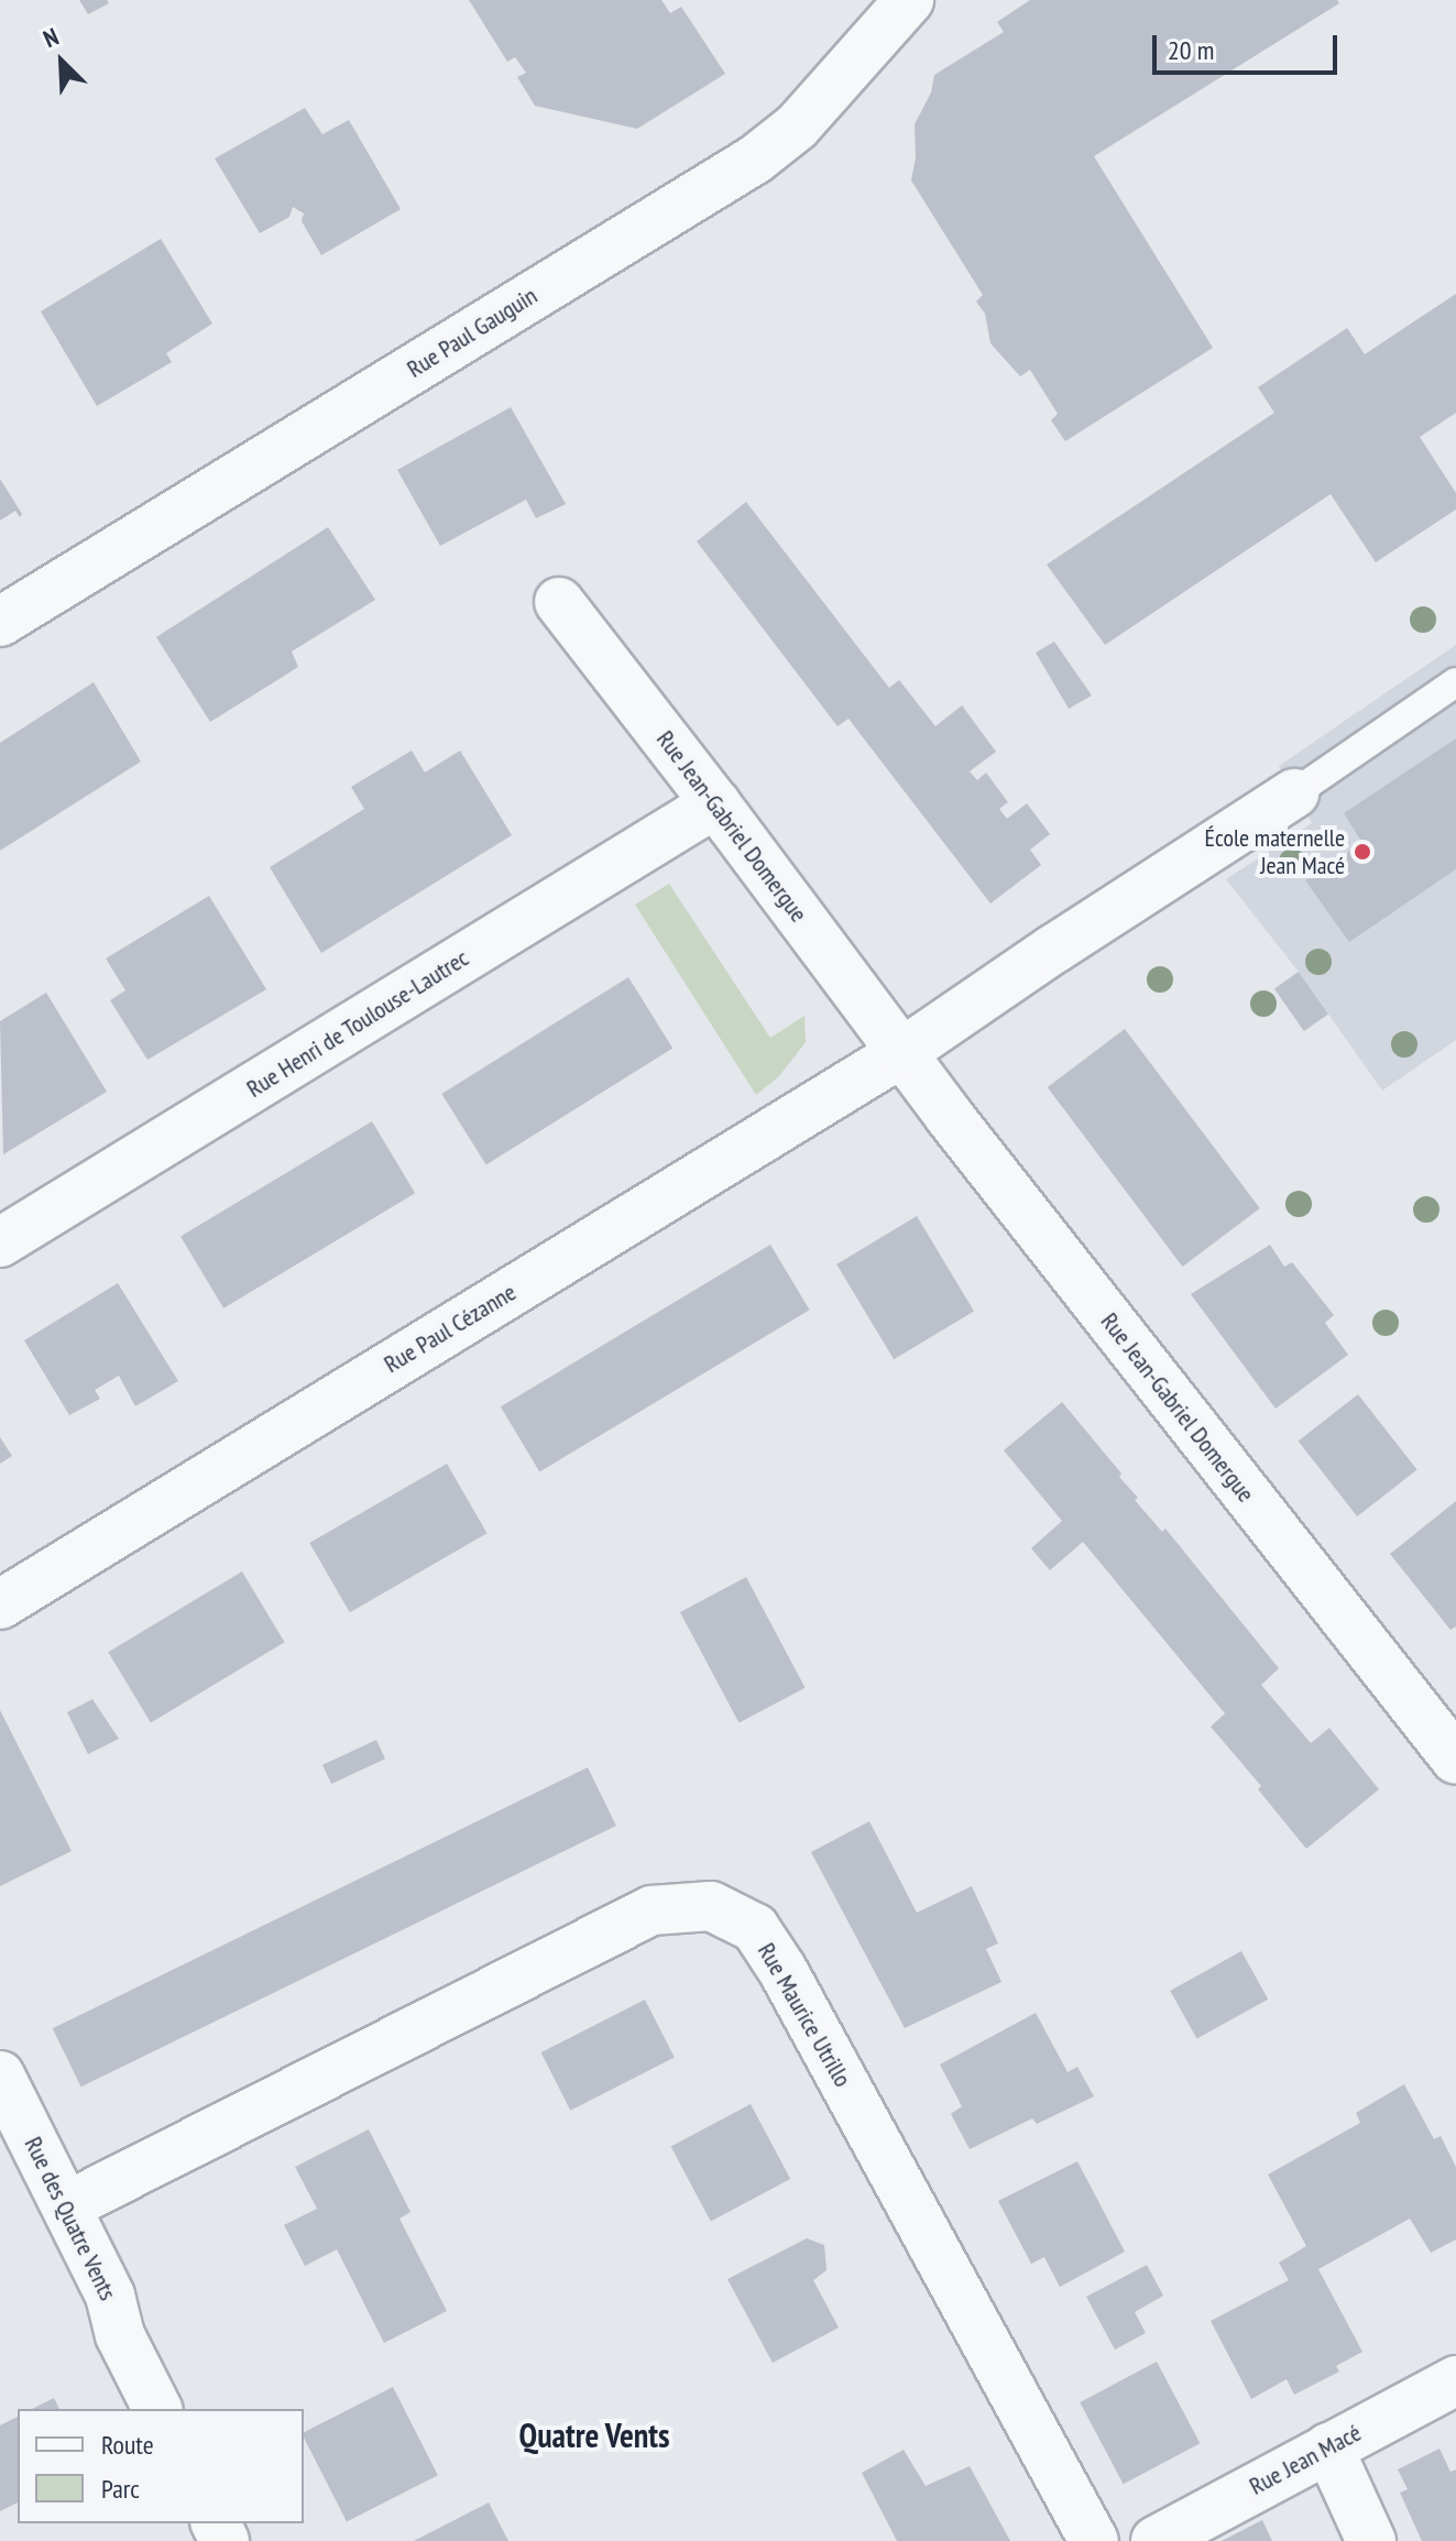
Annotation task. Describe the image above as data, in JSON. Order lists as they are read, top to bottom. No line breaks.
{"streets":{"street":["Rue Paul Gauguin","Rue Jean-Gabriel Domergue","Rue Henri de Toulouse-Lautrec","Rue Paul Cézanne","Rue Maurice Utrillo","Rue des Quatre Vents","Rue Jean Macé"]},"crossings":[["Rue Jean-Gabriel Domergue","Rue Henri de Toulouse-Lautrec"],["Rue Jean-Gabriel Domergue","Rue Paul Cézanne"],["Rue Maurice Utrillo","Rue des Quatre Vents"]],"districts":["Quatre Vents"],"places":["École maternelle Jean Macé"],"legend":["Route","Parc"],"scale_bar":"20 m","north":"top left"}
